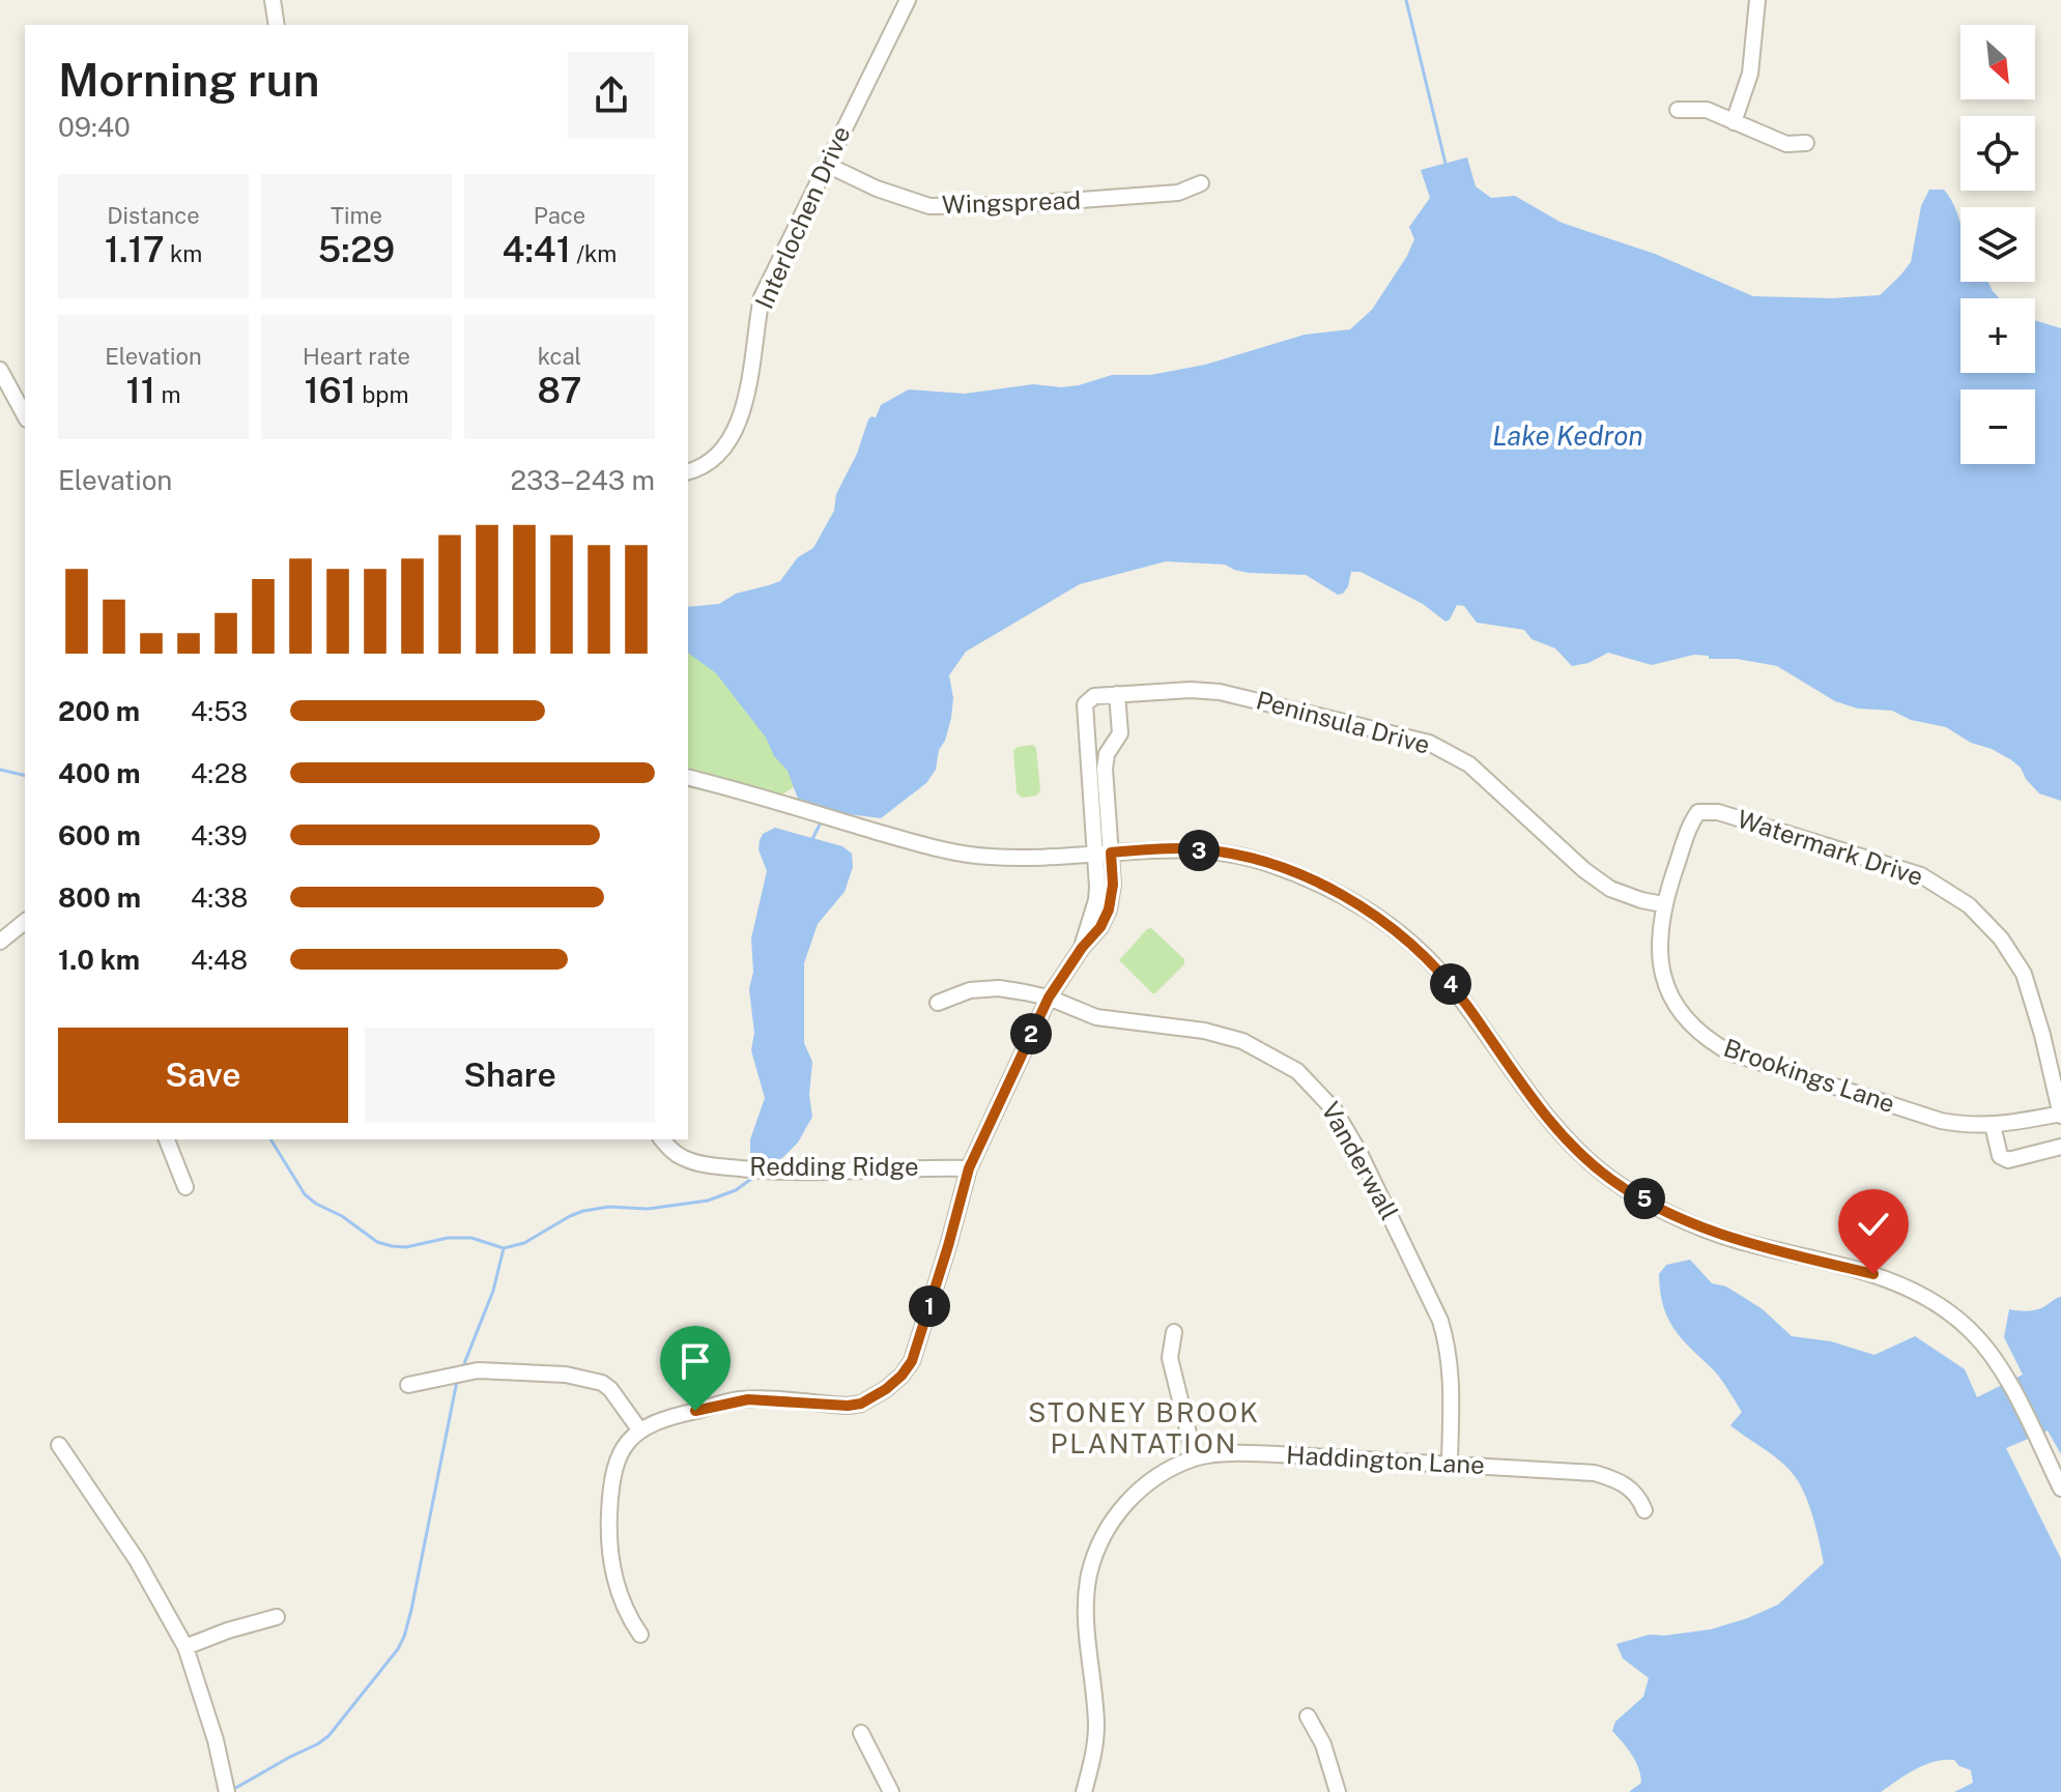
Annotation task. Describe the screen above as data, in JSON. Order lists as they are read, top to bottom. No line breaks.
{"streets":{"street":["Wingspread","Interlochen Drive","Peninsula Drive","Watermark Drive","Brookings Lane","Vanderwall","Redding Ridge","Haddington Lane"]},"crossings":[["Wingspread","Interlochen Drive"],["Peninsula Drive","Watermark Drive"],["Peninsula Drive","Brookings Lane"],["Watermark Drive","Brookings Lane"],["Vanderwall","Haddington Lane"]],"districts":["STONEY BROOK PLANTATION"],"water":["Lake Kedron"],"north":"bottom right","page":{"map_buttons":["+","−"],"heading":["Morning run","09:40"],"stats":[["Distance","1.17 km"],["Time","5:29"],["Pace","4:41 /km"],["Elevation","11 m"],["Heart rate","161 bpm"],["kcal","87"]],"chart":["Elevation","233–243 m"],"list":[{"name":"200 m","note":"4:53"},{"name":"400 m","note":"4:28"},{"name":"600 m","note":"4:39"},{"name":"800 m","note":"4:38"},{"name":"1.0 km","note":"4:48"}],"pins":["3","4","2","5","1"],"buttons":["Save","Share"]}}
